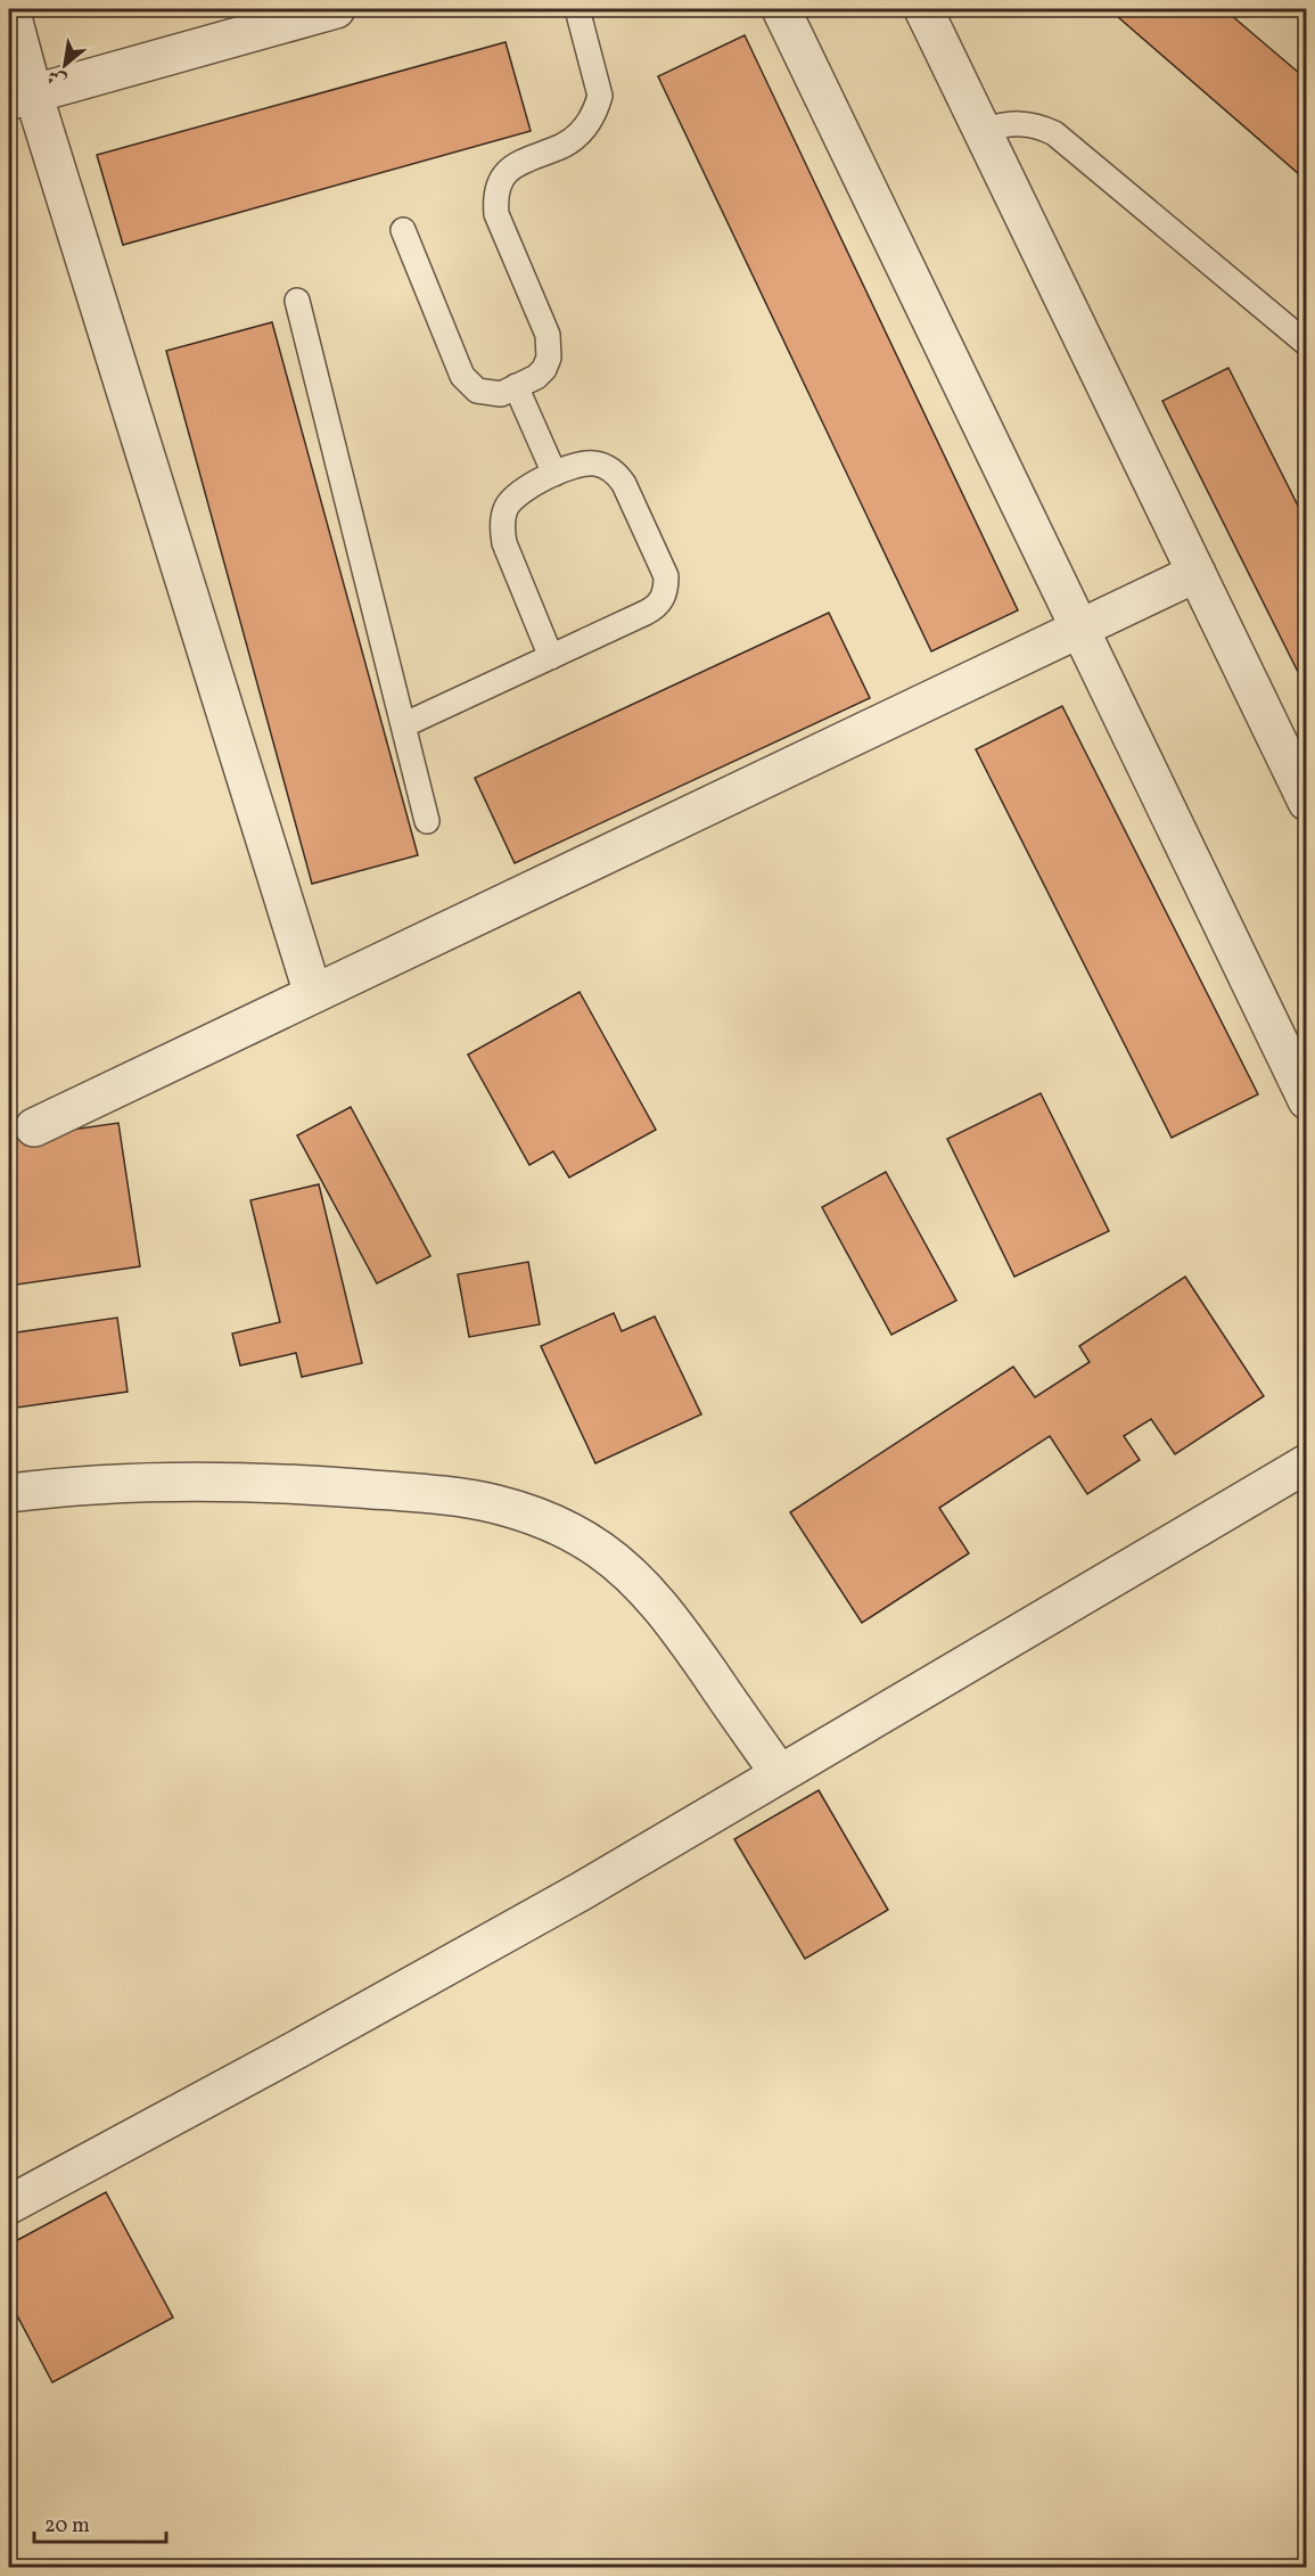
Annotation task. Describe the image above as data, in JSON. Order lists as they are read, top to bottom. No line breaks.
{"scale_bar":"20 m","north":"bottom left"}
